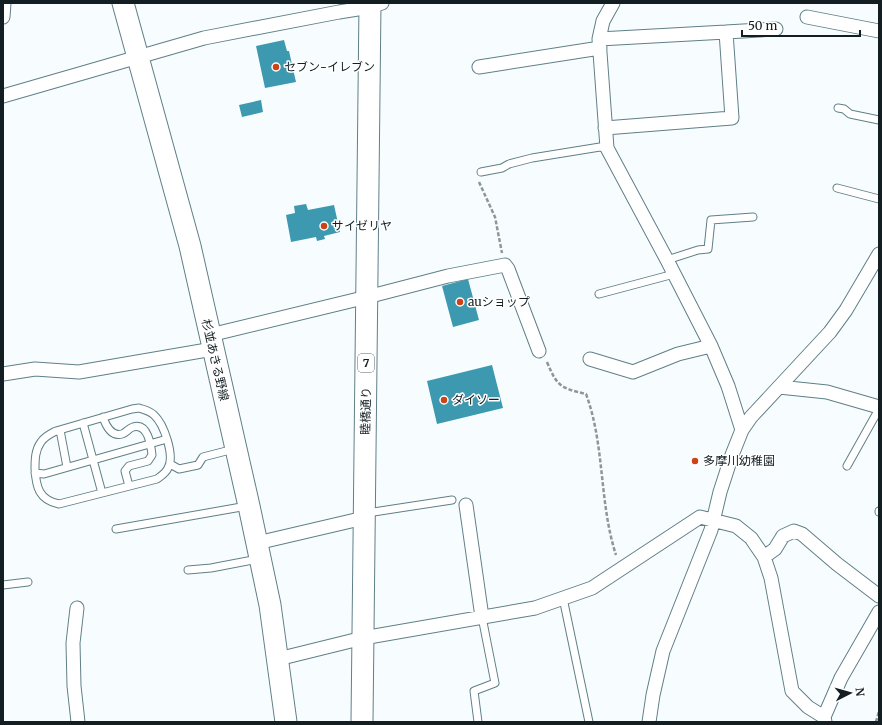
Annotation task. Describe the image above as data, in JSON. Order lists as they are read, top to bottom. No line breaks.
{"streets":{"main road":["杉並あきる野線","7","睦橋通り"]},"places":["セブン-イレブン","サイゼリヤ","auショップ","ダイソー","多摩川幼稚園"],"scale_bar":"50 m","north":"right"}
